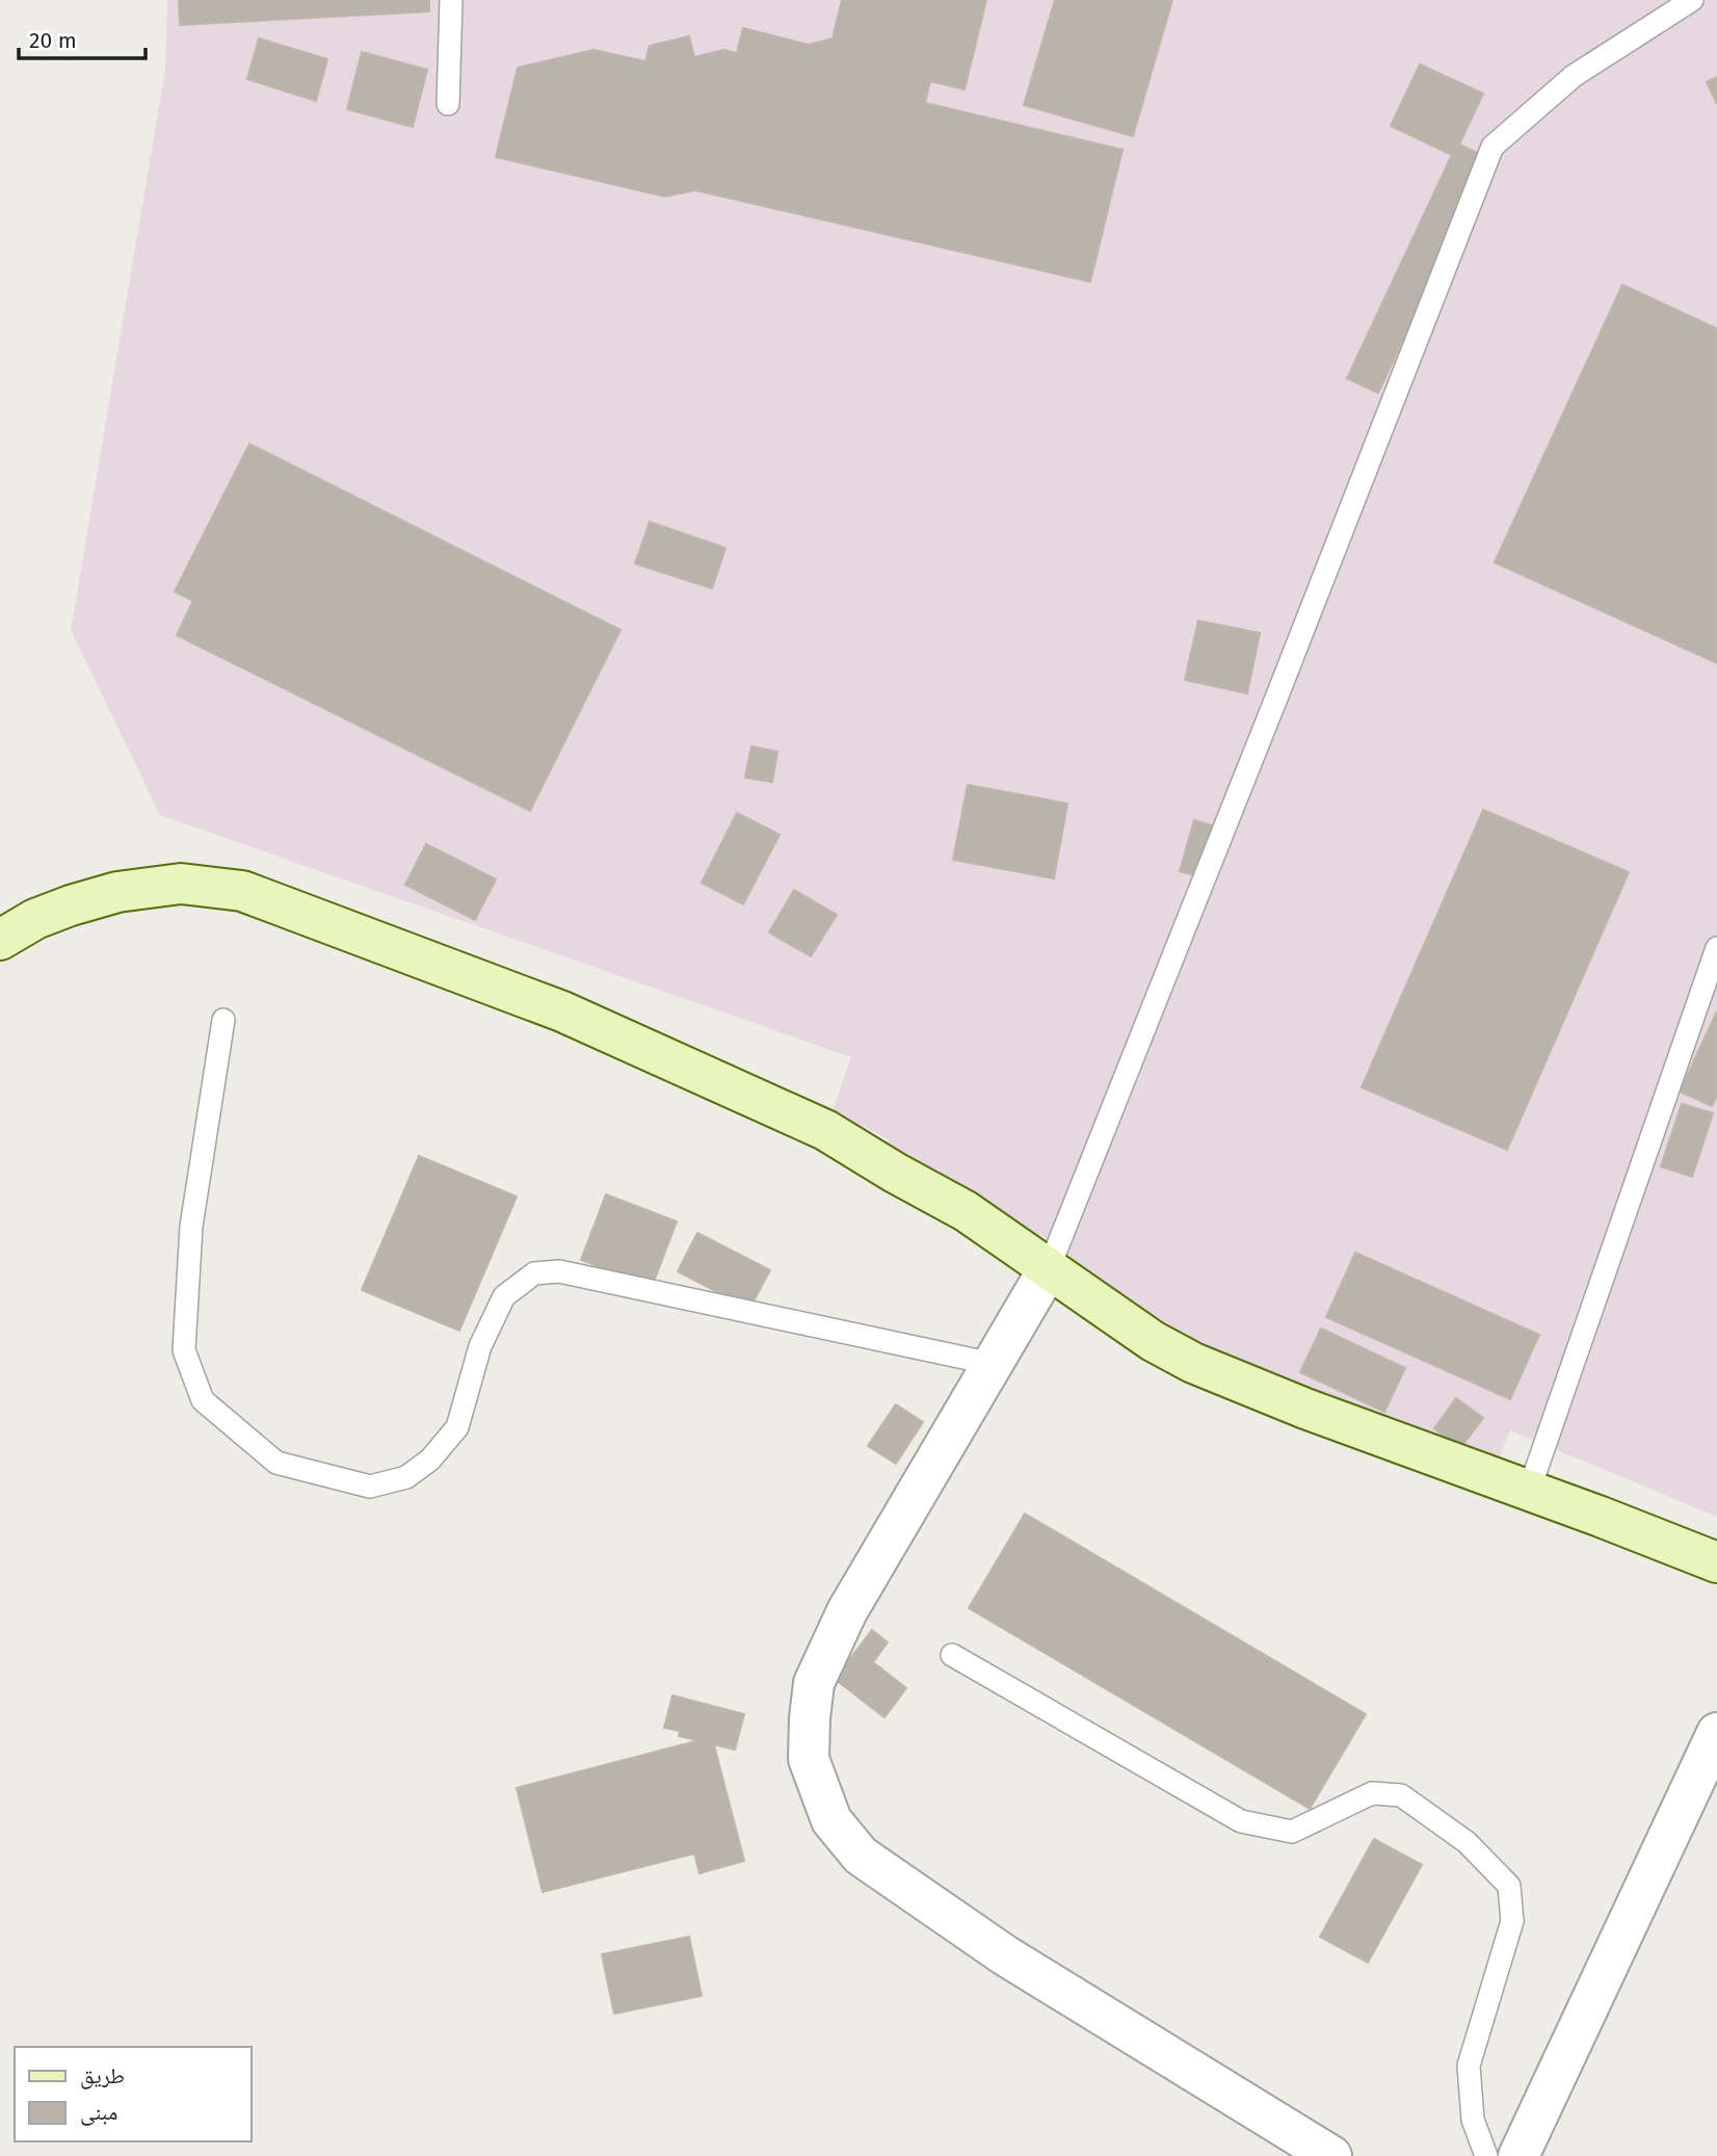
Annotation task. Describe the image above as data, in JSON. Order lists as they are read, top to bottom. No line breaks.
{"legend":["طريق","مبنى"],"scale_bar":"20 m"}
